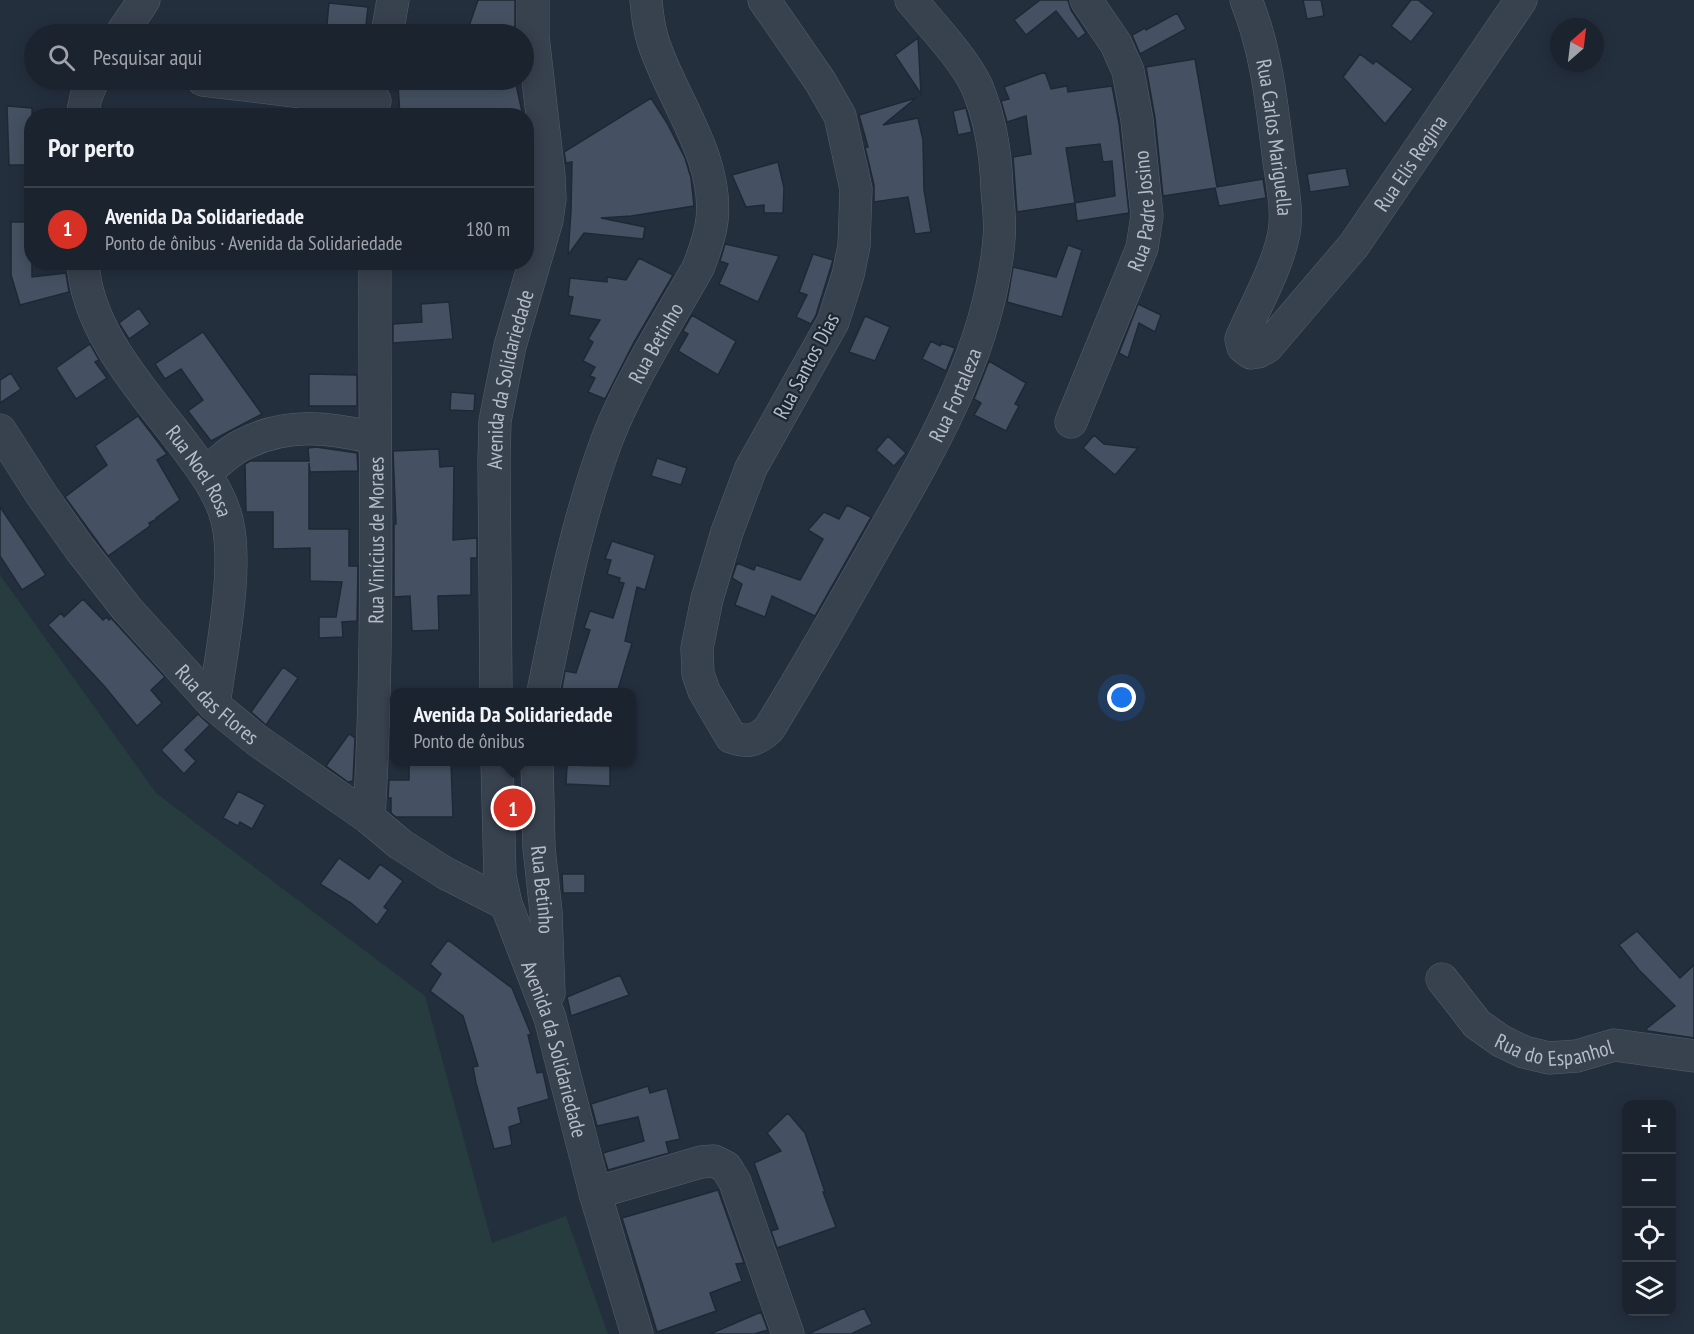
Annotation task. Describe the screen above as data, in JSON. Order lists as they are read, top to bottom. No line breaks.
{"streets":{"street":["Rua Carlos Mariguella","Rua Elis Regina","Rua Padre Josino","Rua Betinho","Rua Santos Dias","Avenida da Solidariedade","Rua Fortaleza","Rua Noel Rosa","Rua Vinícius de Moraes","Rua das Flores","Rua do Espanhol"]},"crossings":[["Rua Carlos Mariguella","Rua Elis Regina"],["Rua Betinho","Avenida da Solidariedade"],["Rua Santos Dias","Rua Fortaleza"],["Avenida da Solidariedade","Rua das Flores"],["Rua Noel Rosa","Rua das Flores"],["Rua Vinícius de Moraes","Rua das Flores"]],"north":"top right","page":{"search":"Pesquisar aqui","heading":"Por perto","list":[{"mark":"1","name":"Avenida Da Solidariedade","note":"Ponto de ônibus · Avenida da Solidariedade","value":"180 m"}],"popup":["Avenida Da Solidariedade","Ponto de ônibus"],"pins":"1","map_buttons":["+","−"]}}
